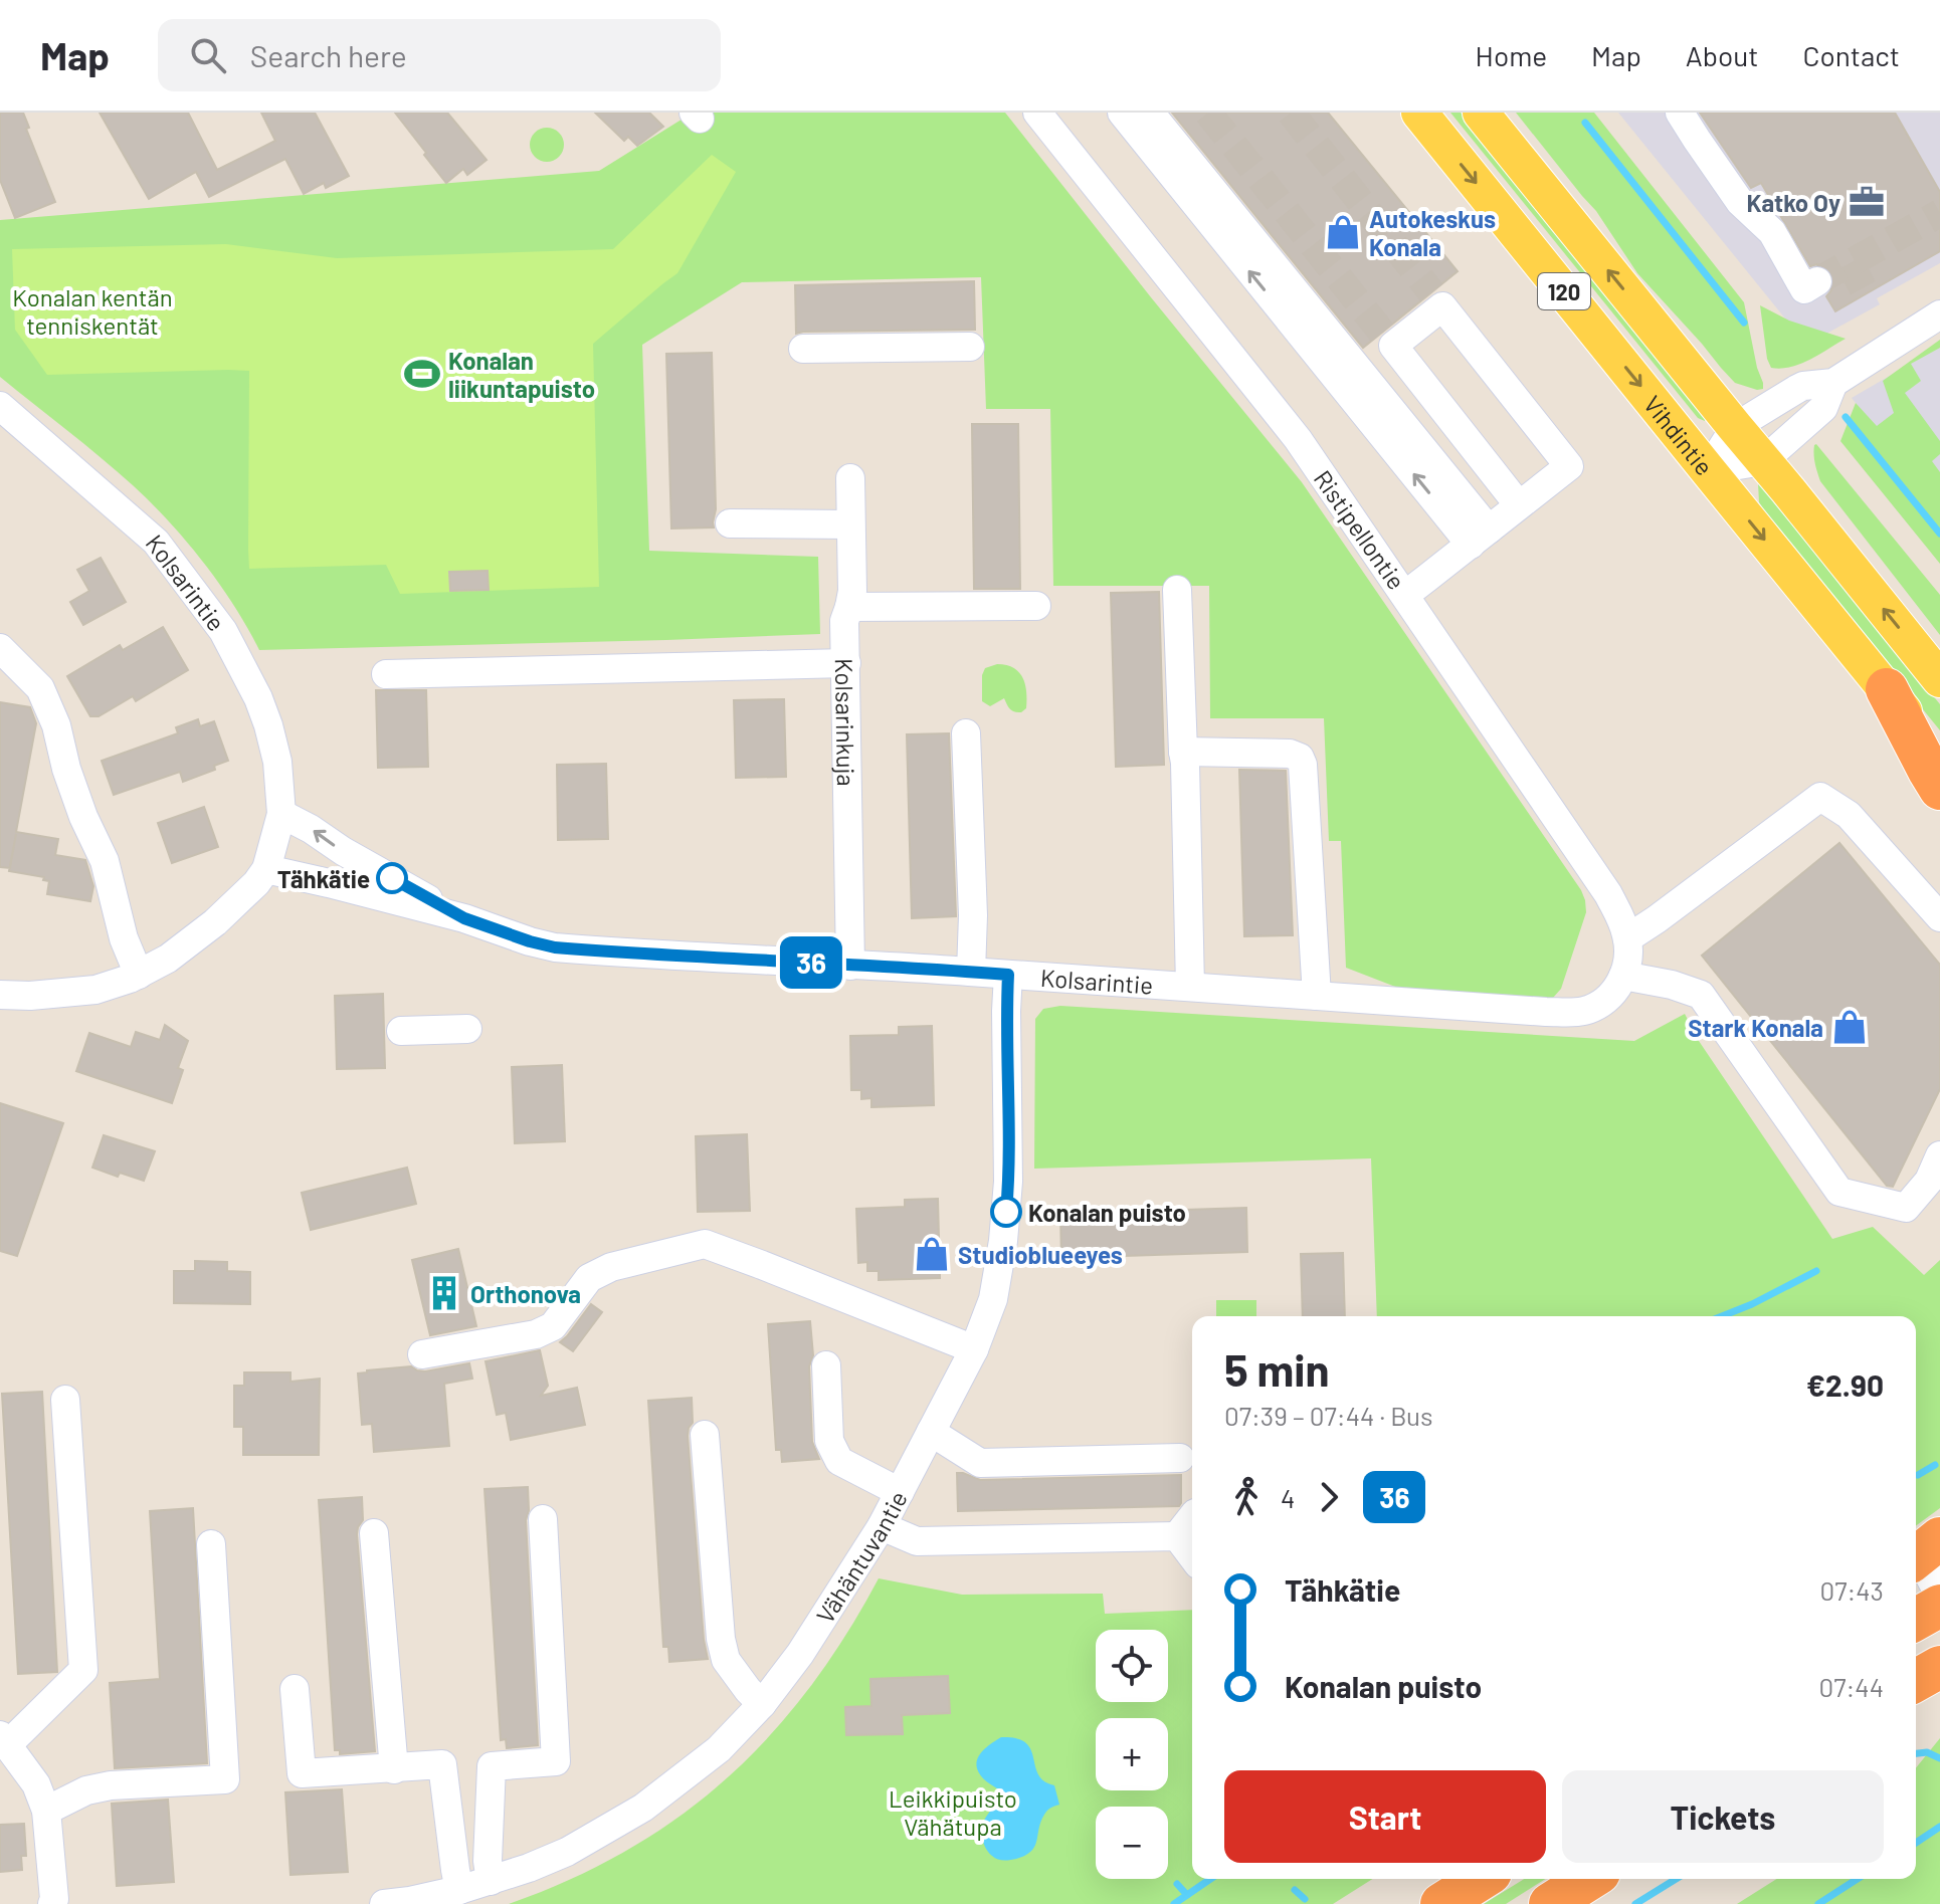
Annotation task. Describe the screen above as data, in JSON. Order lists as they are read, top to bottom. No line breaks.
{"streets":{"main road":["120","Vihdintie"],"street":["Ristipellontie","Kolsarintie","Kolsarinkuja","Vähäntuvantie"]},"crossings":[["Ristipellontie","Kolsarintie"],["Kolsarintie","Kolsarinkuja"],["Kolsarintie","Vähäntuvantie"]],"parks":["Konalan kentän tenniskentät","Leikkipuisto Vähätupa"],"places":{"office":["Katko Oy"],"shop":["Autokeskus Konala","Stark Konala","Studioblueeyes"],"sports":["Konalan liikuntapuisto"],"other":["Tähkätie","Konalan puisto"],"building":["Orthonova"]},"lines":["bus line 36"],"page":{"header":"Map","search":"Search here","nav":["Home","Map","About","Contact"],"on_map":"36","heading":["5 min","07:39 – 07:44 · Bus","€2.90"],"legs":["4","36"],"list":[{"name":"Tähkätie","value":"07:43"},{"name":"Konalan puisto","value":"07:44"}],"map_buttons":["+","−"],"buttons":["Start","Tickets"]}}
